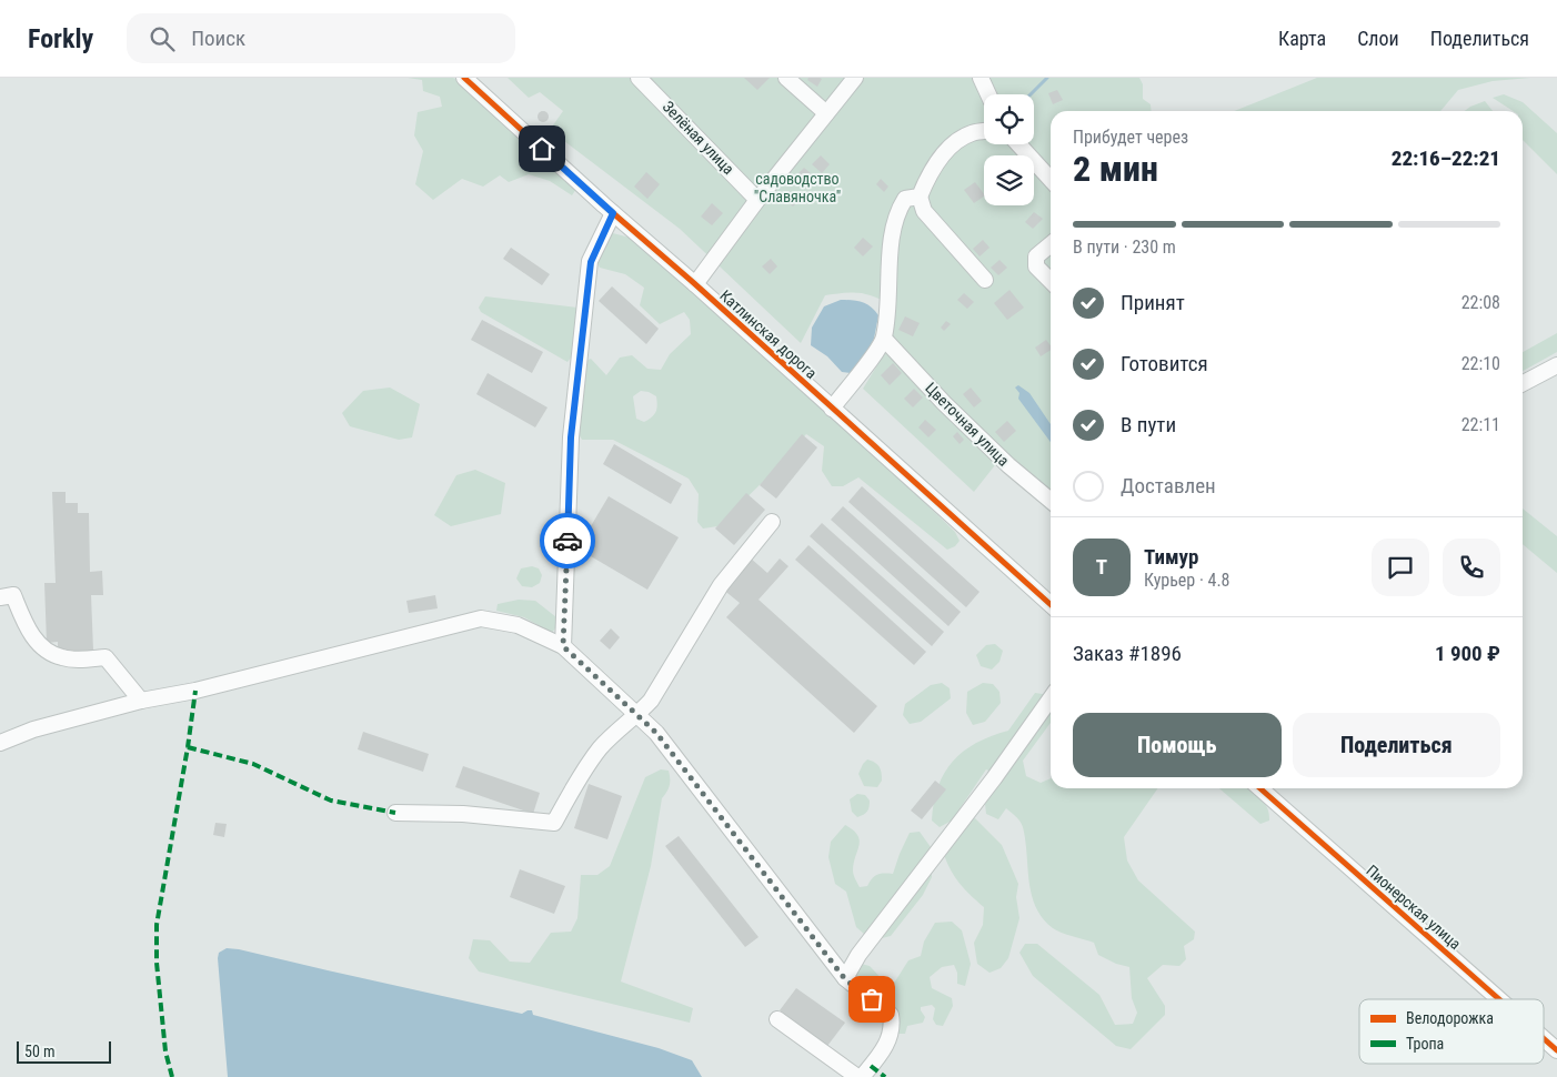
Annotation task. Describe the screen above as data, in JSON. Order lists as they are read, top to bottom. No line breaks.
{"streets":{"street":["Зелёная улица","Катлинская дорога","Цветочная улица","Пионерская улица"]},"parks":["садоводство \"Славяночка\""],"legend":["Велодорожка","Тропа"],"scale_bar":"50 m","page":{"header":"Forkly","search":"Поиск","nav":["Карта","Слои","Поделиться"],"heading":["2 мин","Прибудет через","22:16–22:21"],"panel":["Тимур","Курьер · 4.8","Заказ #1896","1 900 ₽"],"bar":"В пути · 230 m","list":[["Принят","22:08"],["Готовится","22:10"],["В пути","22:11"],"Доставлен"],"round":"Т","buttons":["Помощь","Поделиться"],"scale":"50 m"}}
